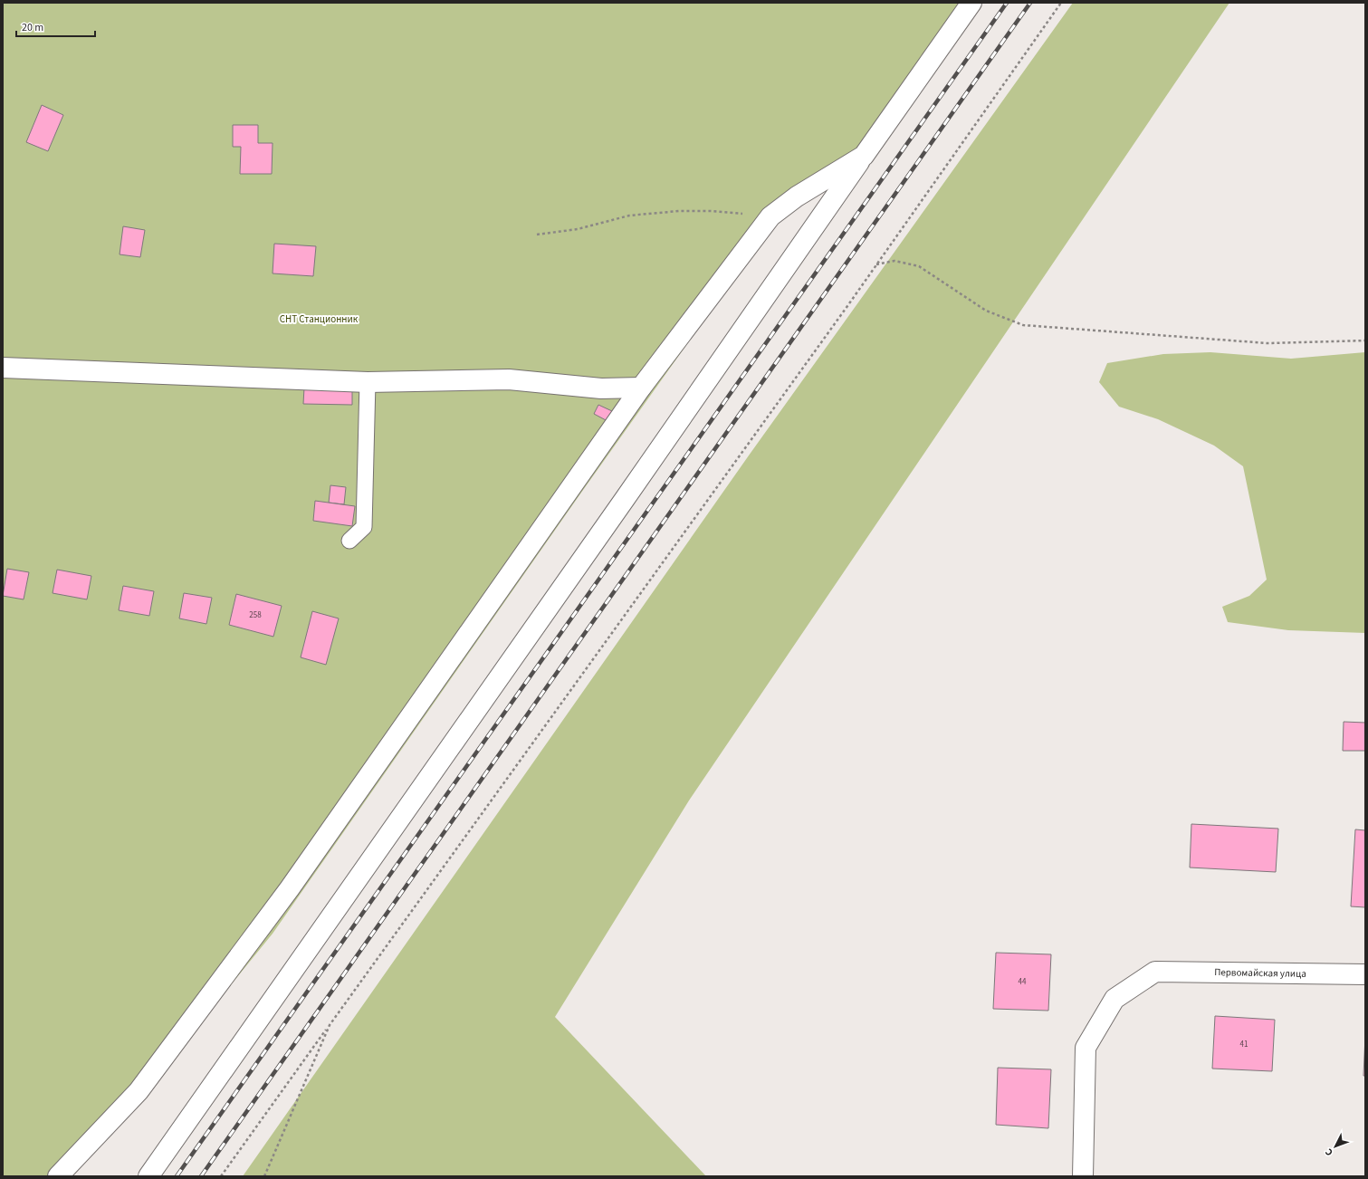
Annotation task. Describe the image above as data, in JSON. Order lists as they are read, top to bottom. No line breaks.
{"streets":{"street":["Первомайская улица"]},"parks":["СНТ Станционник"],"house_numbers":["258","44","41"],"scale_bar":"20 m","north":"bottom left"}
